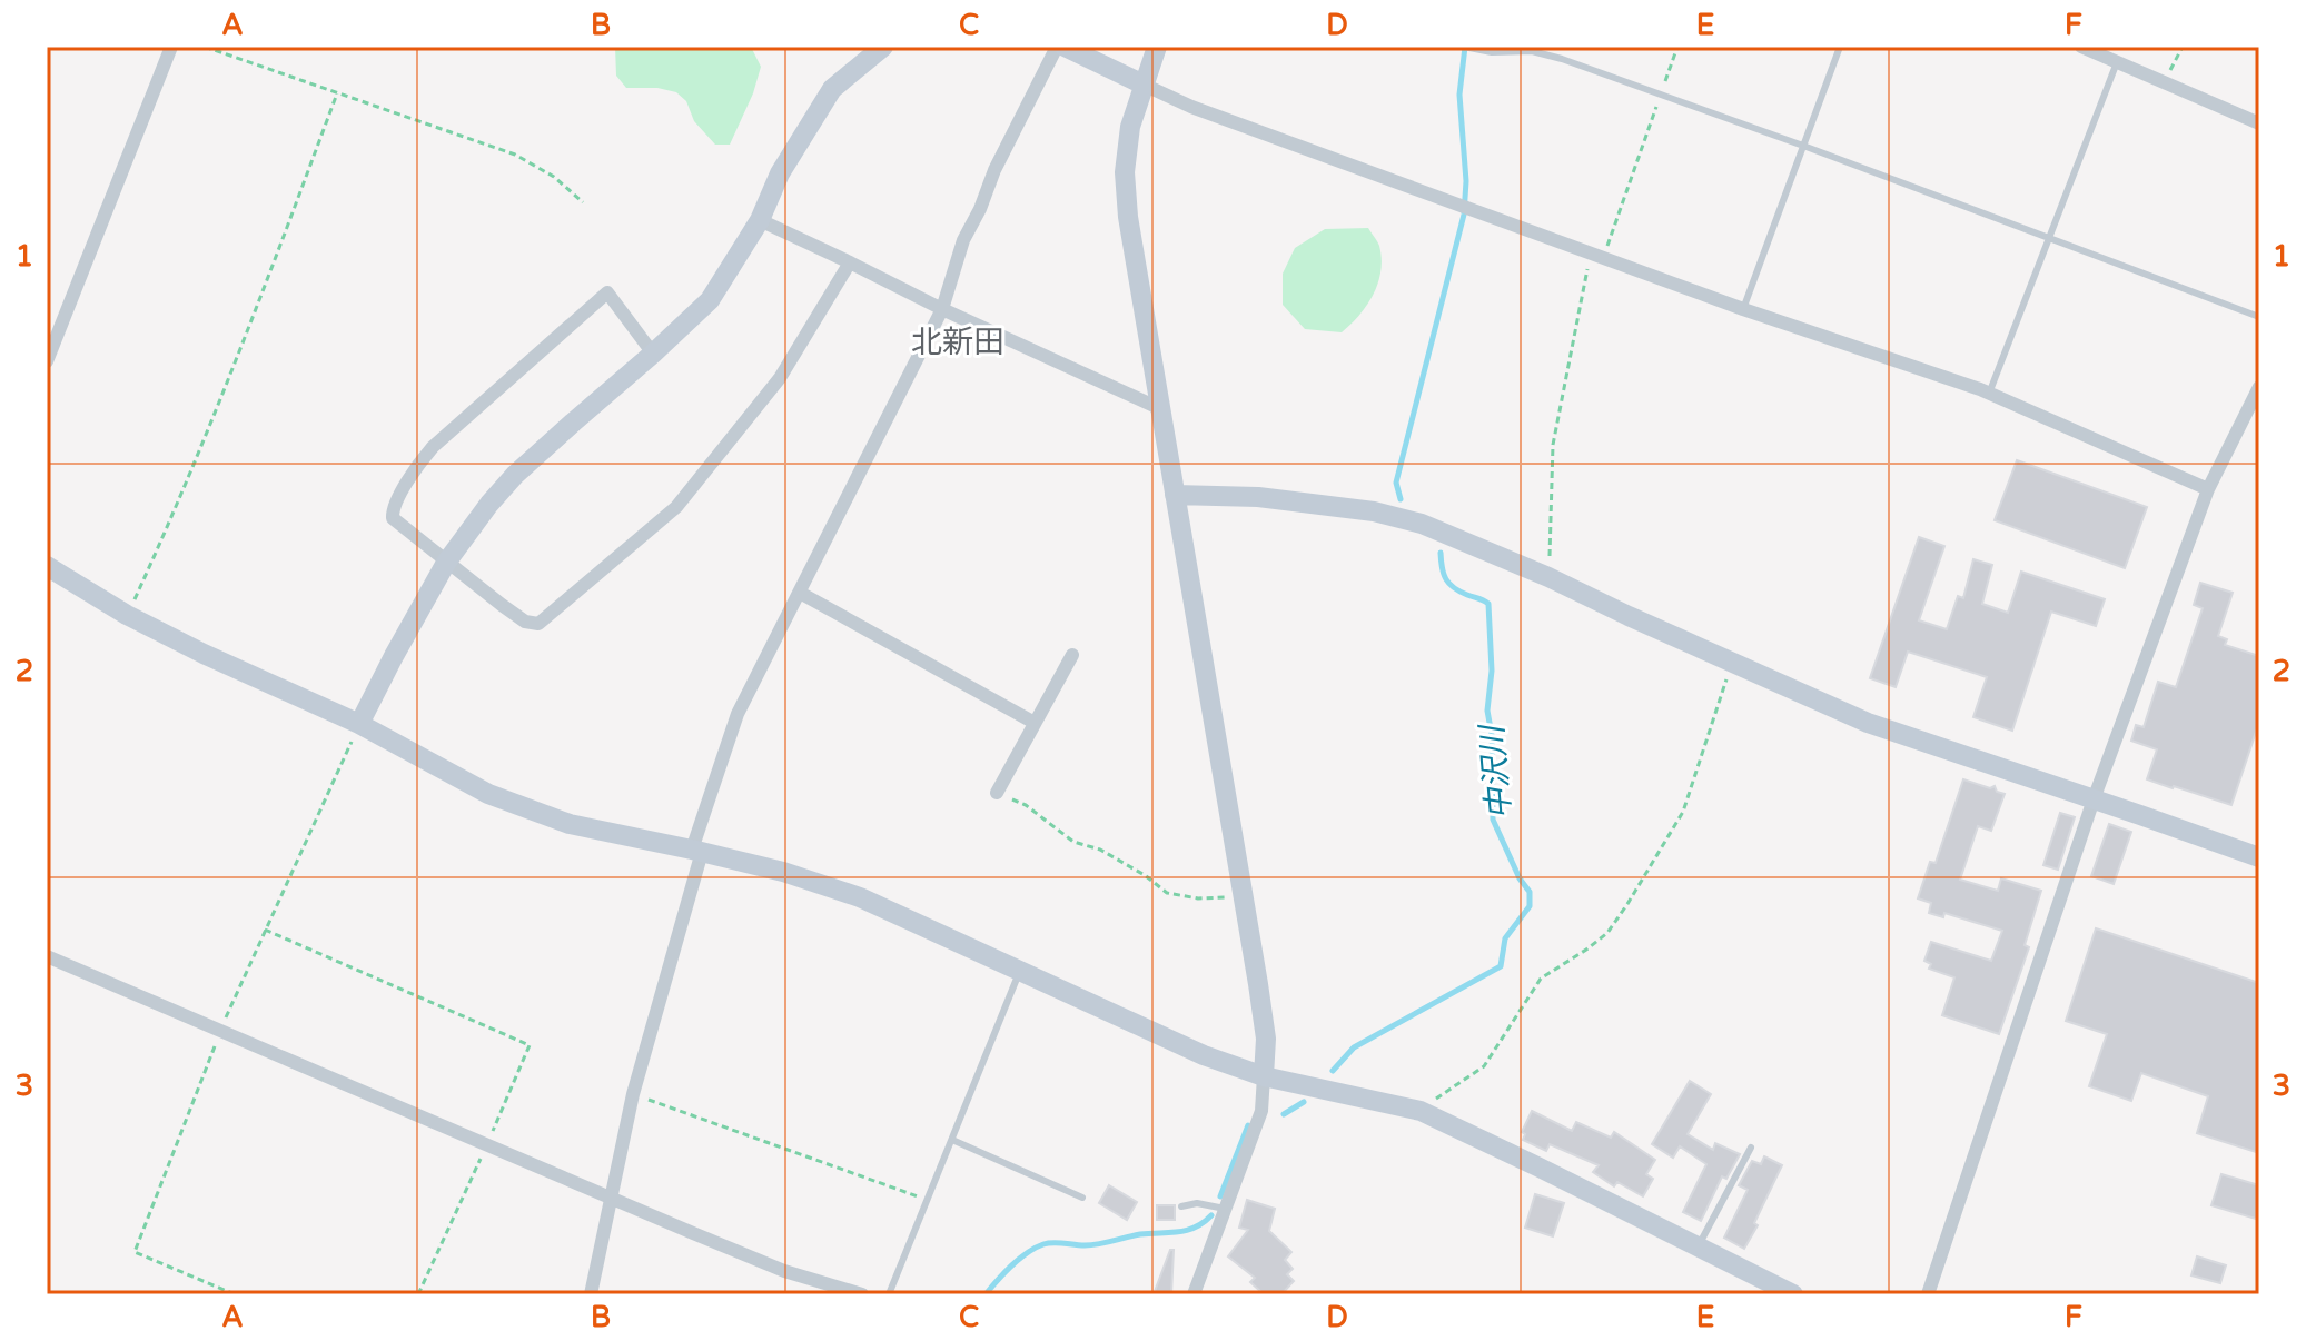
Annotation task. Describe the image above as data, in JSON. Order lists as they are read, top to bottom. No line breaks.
{"districts":["北新田"],"water":["中沢川"],"grid":{"columns":["A","B","C","D","E","F"],"rows":["1","2","3"]}}
